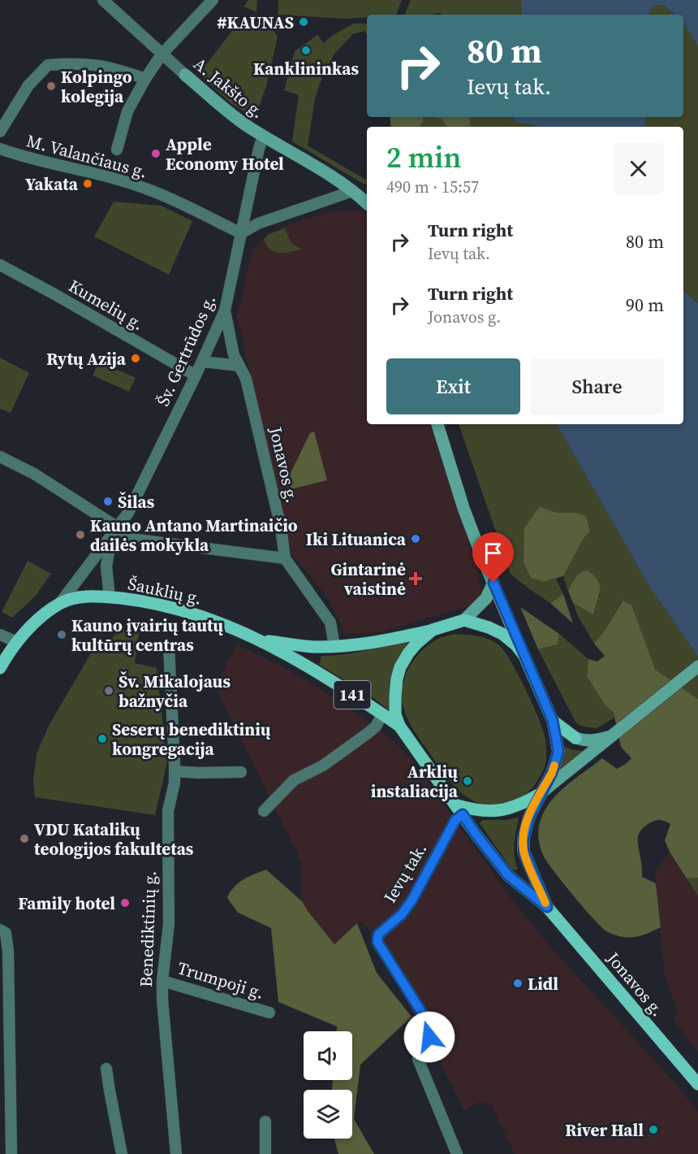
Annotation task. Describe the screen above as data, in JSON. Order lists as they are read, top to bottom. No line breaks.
{"streets":{"main road":["Šv. Gertrūdos g.","Jonavos g.","Šauklių g.","141"],"street":["A. Jakšto g.","M. Valančiaus g.","Kumelių g.","Ievų tak.","Benediktinių g.","Trumpoji g."]},"crossings":[["A. Jakšto g.","Šv. Gertrūdos g."],["M. Valančiaus g.","Šv. Gertrūdos g."],["Kumelių g.","Šv. Gertrūdos g."],["Šv. Gertrūdos g.","Jonavos g."],["Šv. Gertrūdos g.","Šauklių g."],["Jonavos g.","Šauklių g."],["Jonavos g.","141"],["Jonavos g.","Ievų tak."],["Šauklių g.","141"],["141","Ievų tak."],["Benediktinių g.","Trumpoji g."]],"places":{"other":["#KAUNAS","Kanklininkas","Kolpingo kolegija","Apple Economy Hotel","Yakata","Rytų Azija","Šilas","Kauno Antano Martinaičio dailės mokykla","Iki Lituanica","Kauno įvairių tautų kultūrų centras","Šv. Mikalojaus bažnyčia","Seserų benediktinių kongregacija","Arklių instaliacija","VDU Katalikų teologijos fakultetas","Family hotel","Lidl","River Hall"],"health":["Gintarinė vaistinė"]},"page":{"turn":["80 m","Ievų tak."],"heading":["2 min","490 m · 15:57"],"list":[{"name":"Turn right","note":"Ievų tak.","value":"80 m"},{"name":"Turn right","note":"Jonavos g.","value":"90 m"}],"buttons":["Exit","Share"]}}
